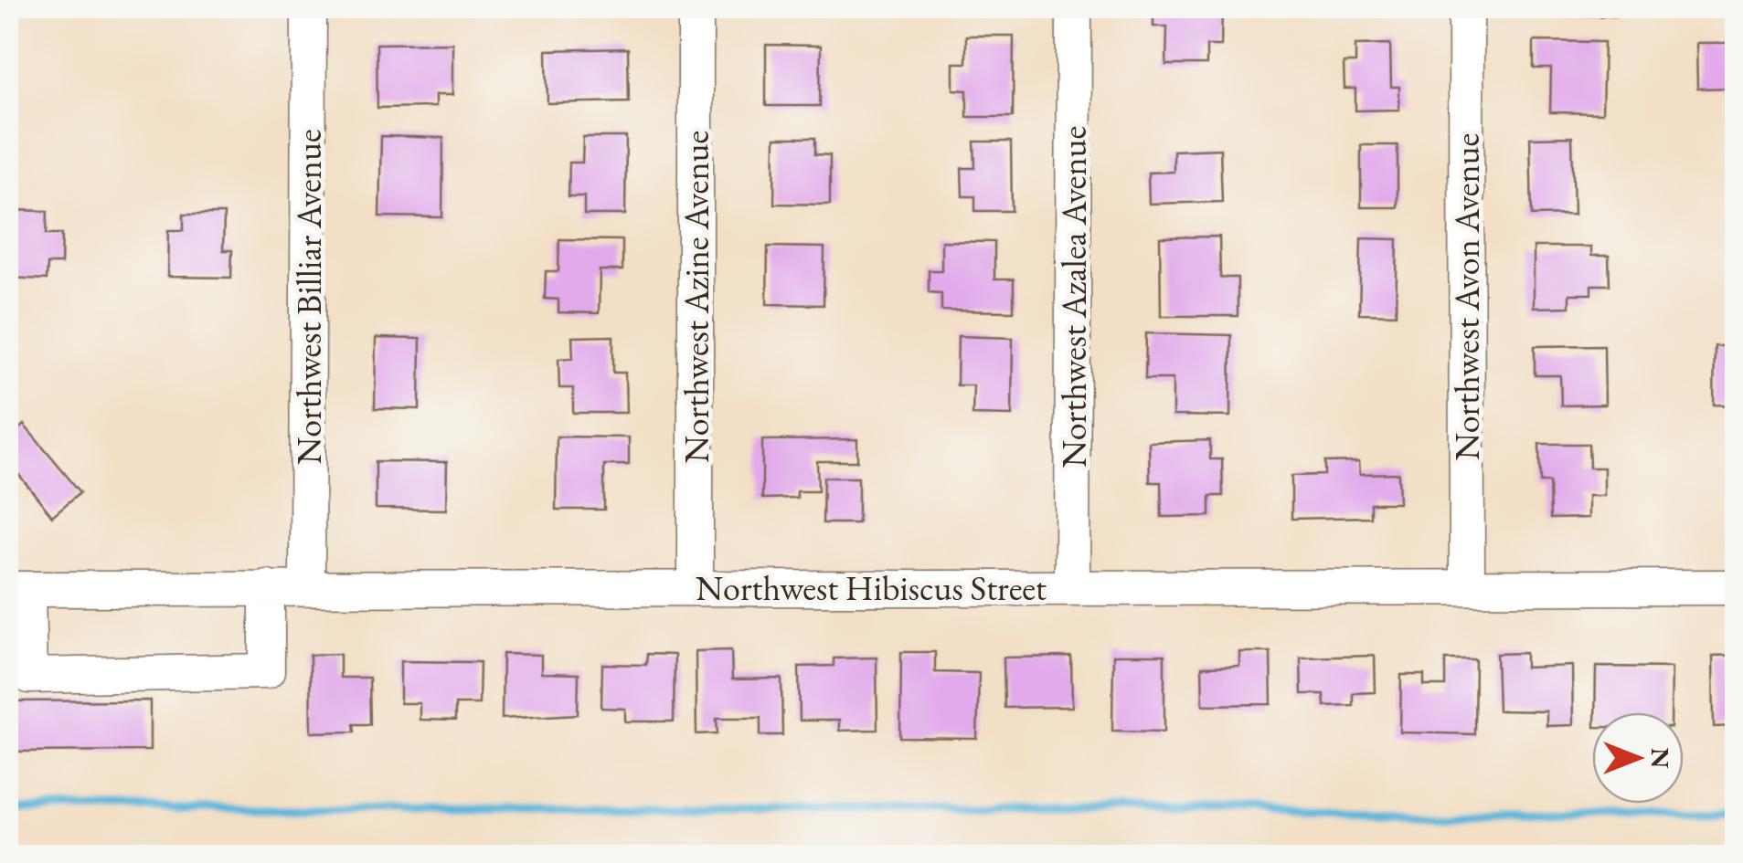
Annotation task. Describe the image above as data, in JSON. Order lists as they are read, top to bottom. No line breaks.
{"streets":{"street":["Northwest Billiar Avenue","Northwest Azine Avenue","Northwest Azalea Avenue","Northwest Avon Avenue","Northwest Hibiscus Street"]},"crossings":[["Northwest Billiar Avenue","Northwest Hibiscus Street"],["Northwest Azine Avenue","Northwest Hibiscus Street"],["Northwest Azalea Avenue","Northwest Hibiscus Street"],["Northwest Avon Avenue","Northwest Hibiscus Street"]],"north":"right"}
